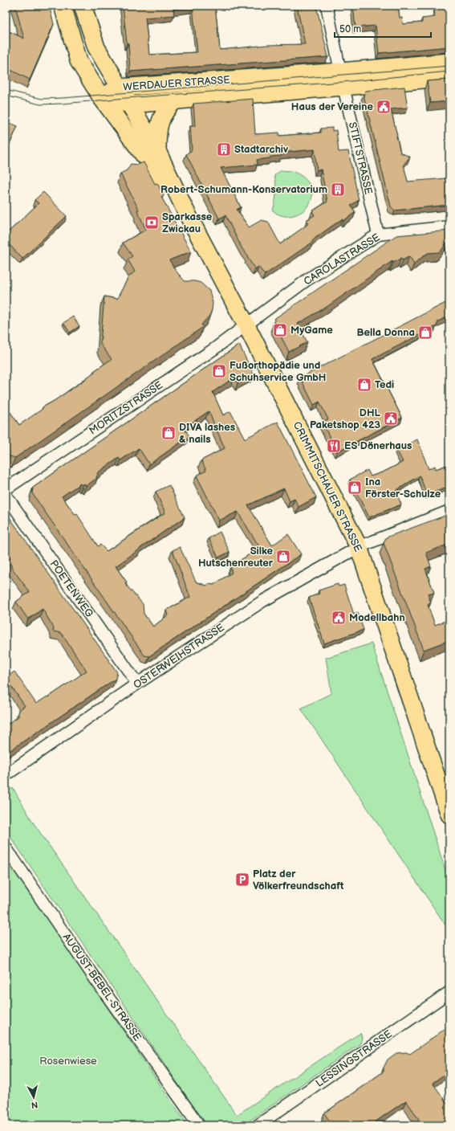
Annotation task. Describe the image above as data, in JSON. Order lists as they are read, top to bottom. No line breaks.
{"streets":{"main road":["WERDAUER STRASSE","CRIMMITSCHAUER STRASSE"],"street":["STIFTSTRASSE","CAROLASTRASSE","MORITZSTRASSE","POETENWEG","OSTERWEIHSTRASSE","AUGUST-BEBEL-STRASSE","LESSINGSTRASSE"]},"crossings":[["WERDAUER STRASSE","STIFTSTRASSE"],["WERDAUER STRASSE","CRIMMITSCHAUER STRASSE"],["STIFTSTRASSE","CAROLASTRASSE"],["CAROLASTRASSE","MORITZSTRASSE"],["CAROLASTRASSE","CRIMMITSCHAUER STRASSE"],["MORITZSTRASSE","CRIMMITSCHAUER STRASSE"],["CRIMMITSCHAUER STRASSE","OSTERWEIHSTRASSE"],["POETENWEG","OSTERWEIHSTRASSE"]],"parks":["Rosenwiese"],"places":{"public building":["Haus der Vereine","DHL Paketshop 423","Modellbahn"],"building":["Stadtarchiv","Robert-Schumann-Konservatorium"],"bank":["Sparkasse Zwickau"],"shop":["MyGame","Bella Donna","Fußorthopädie und Schuhservice GmbH","Tedi","DIVA lashes & nails","Ina Förster-Schulze","Silke Hutschenreuter"],"restaurant":["ES Dönerhaus"],"parking":["Platz der Völkerfreundschaft"]},"scale_bar":"50 m","north":"bottom"}
